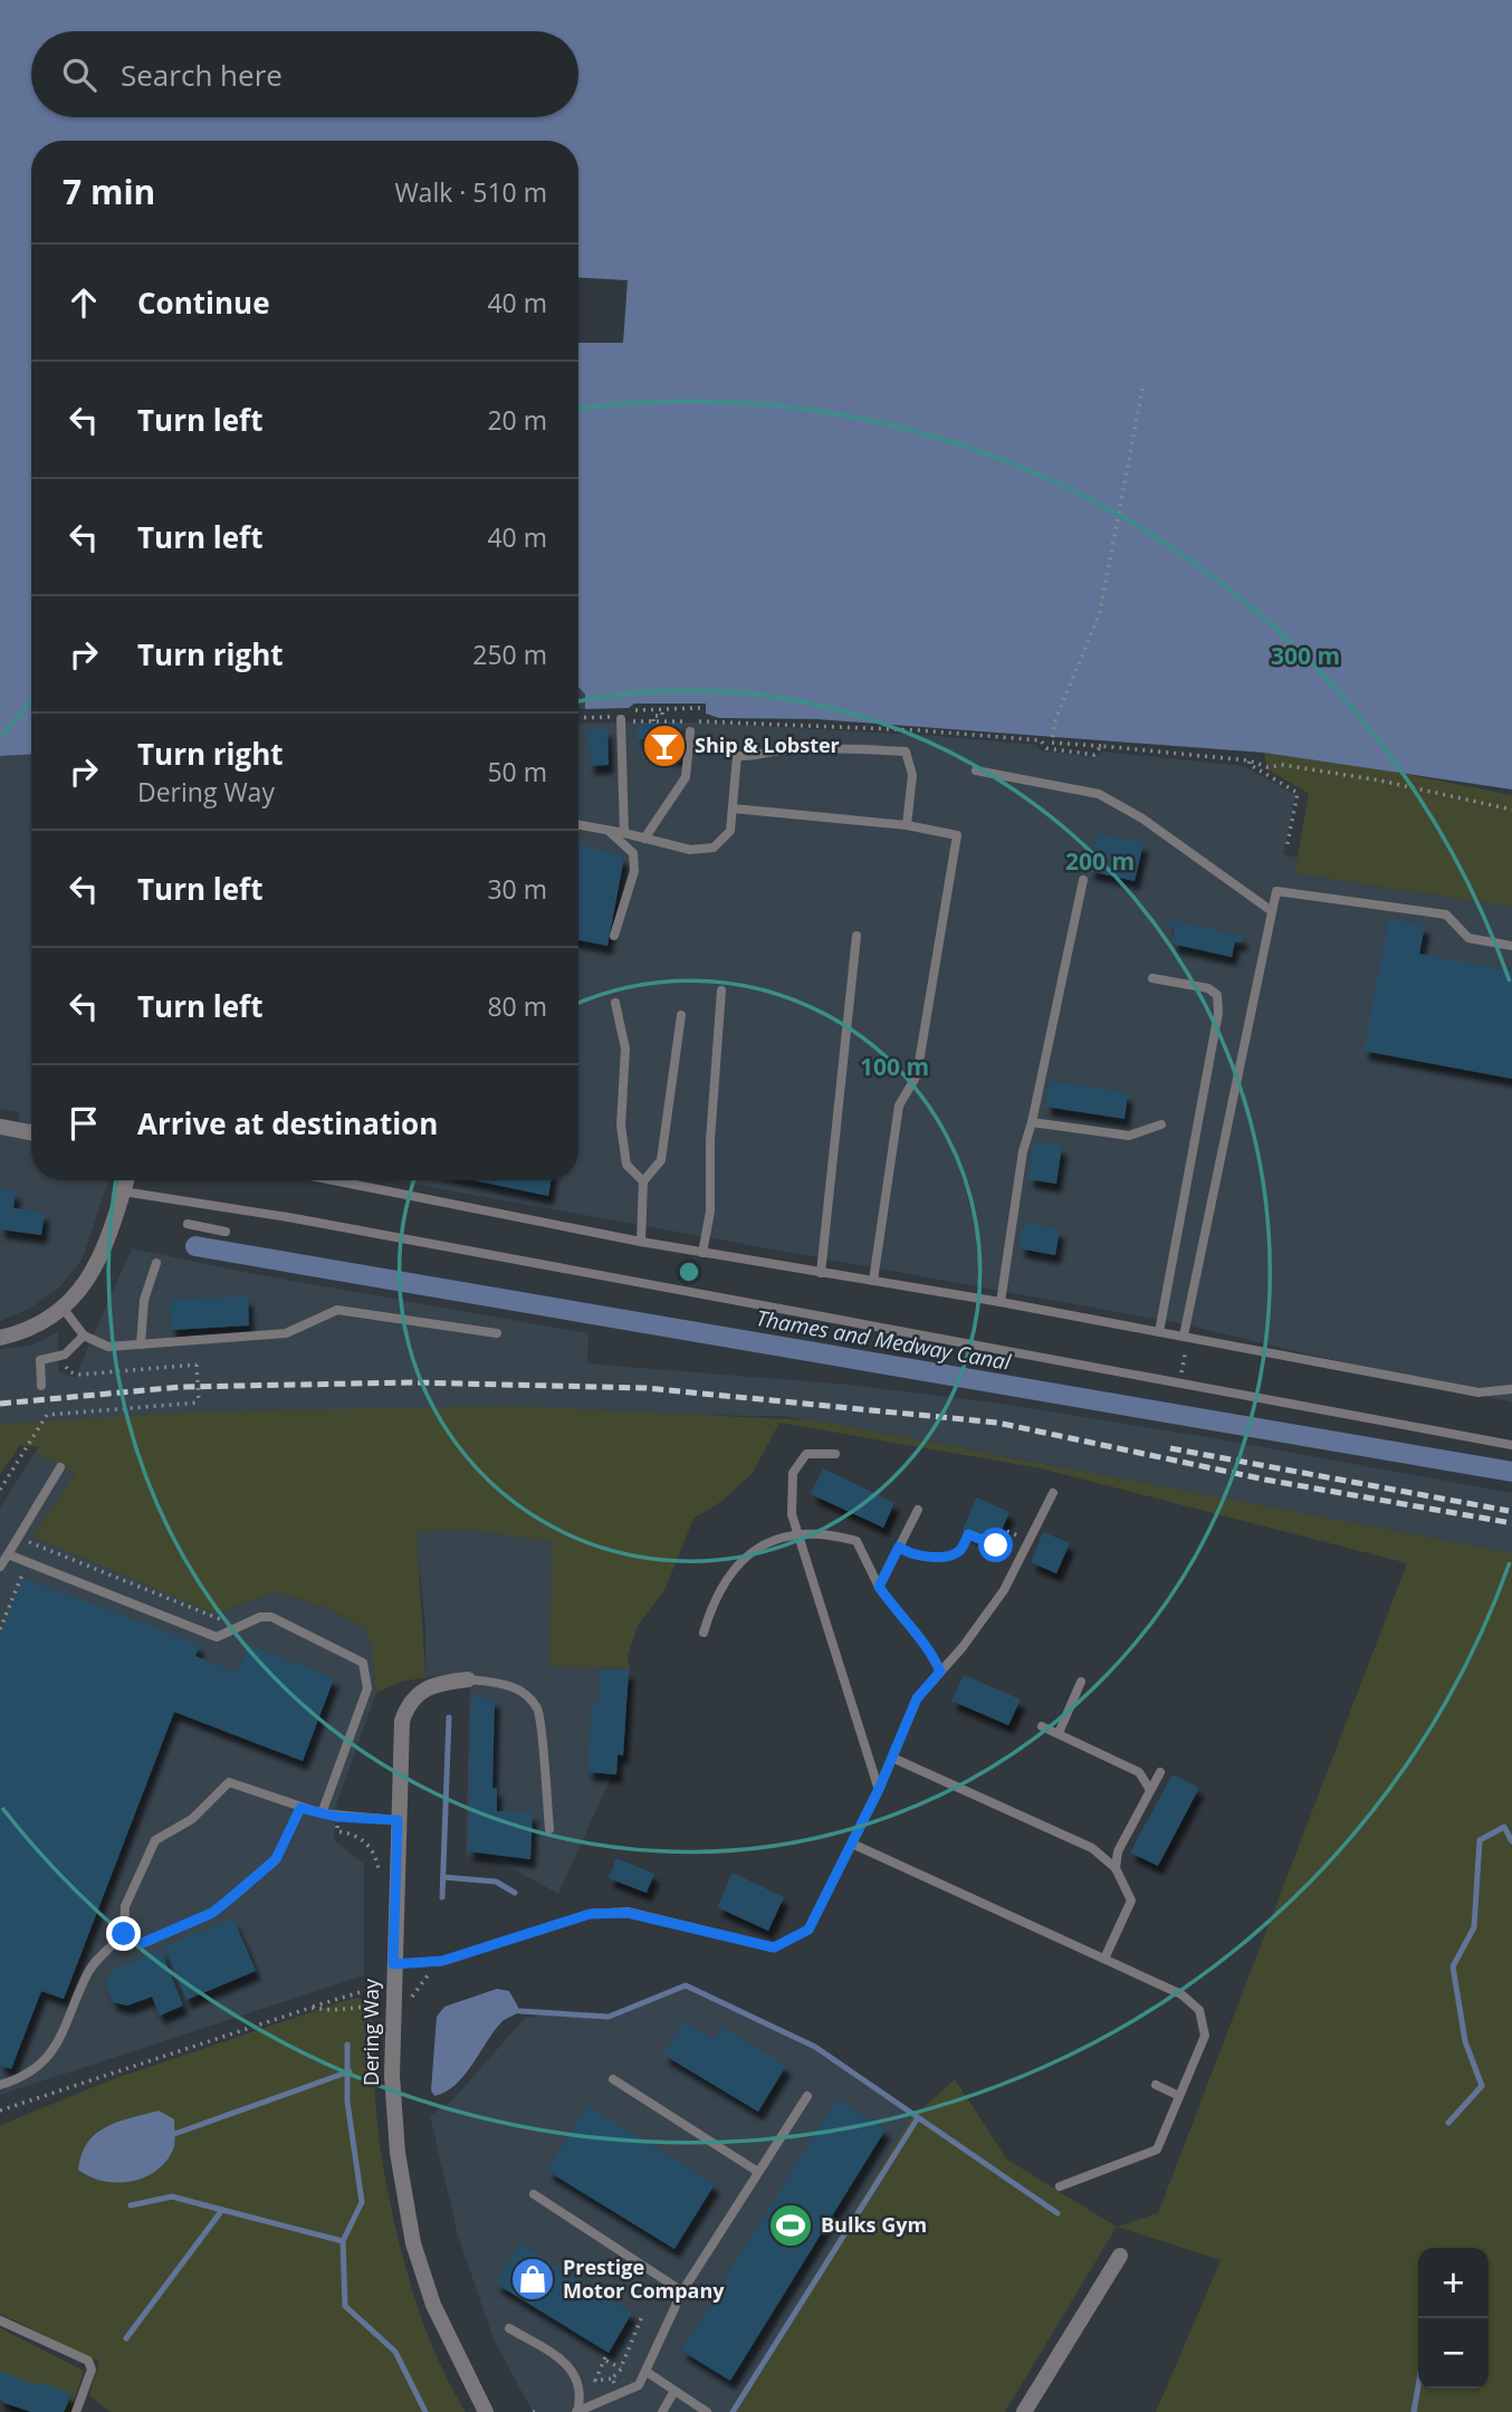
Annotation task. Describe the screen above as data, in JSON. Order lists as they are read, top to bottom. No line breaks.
{"streets":{"street":["Dering Way"]},"water":["Thames and Medway Canal"],"places":{"bar":["Ship & Lobster"],"sports":["Bulks Gym"],"shop":["Prestige Motor Company"]},"page":{"search":"Search here","heading":["7 min","Walk · 510 m"],"list":[["Continue","40 m"],["Turn left","20 m"],["Turn left","40 m"],["Turn right","250 m"],["Turn right","Dering Way","50 m"],["Turn left","30 m"],["Turn left","80 m"],"Arrive at destination"],"map_buttons":["+","−"]},"rings":["300 m","200 m","100 m"]}
